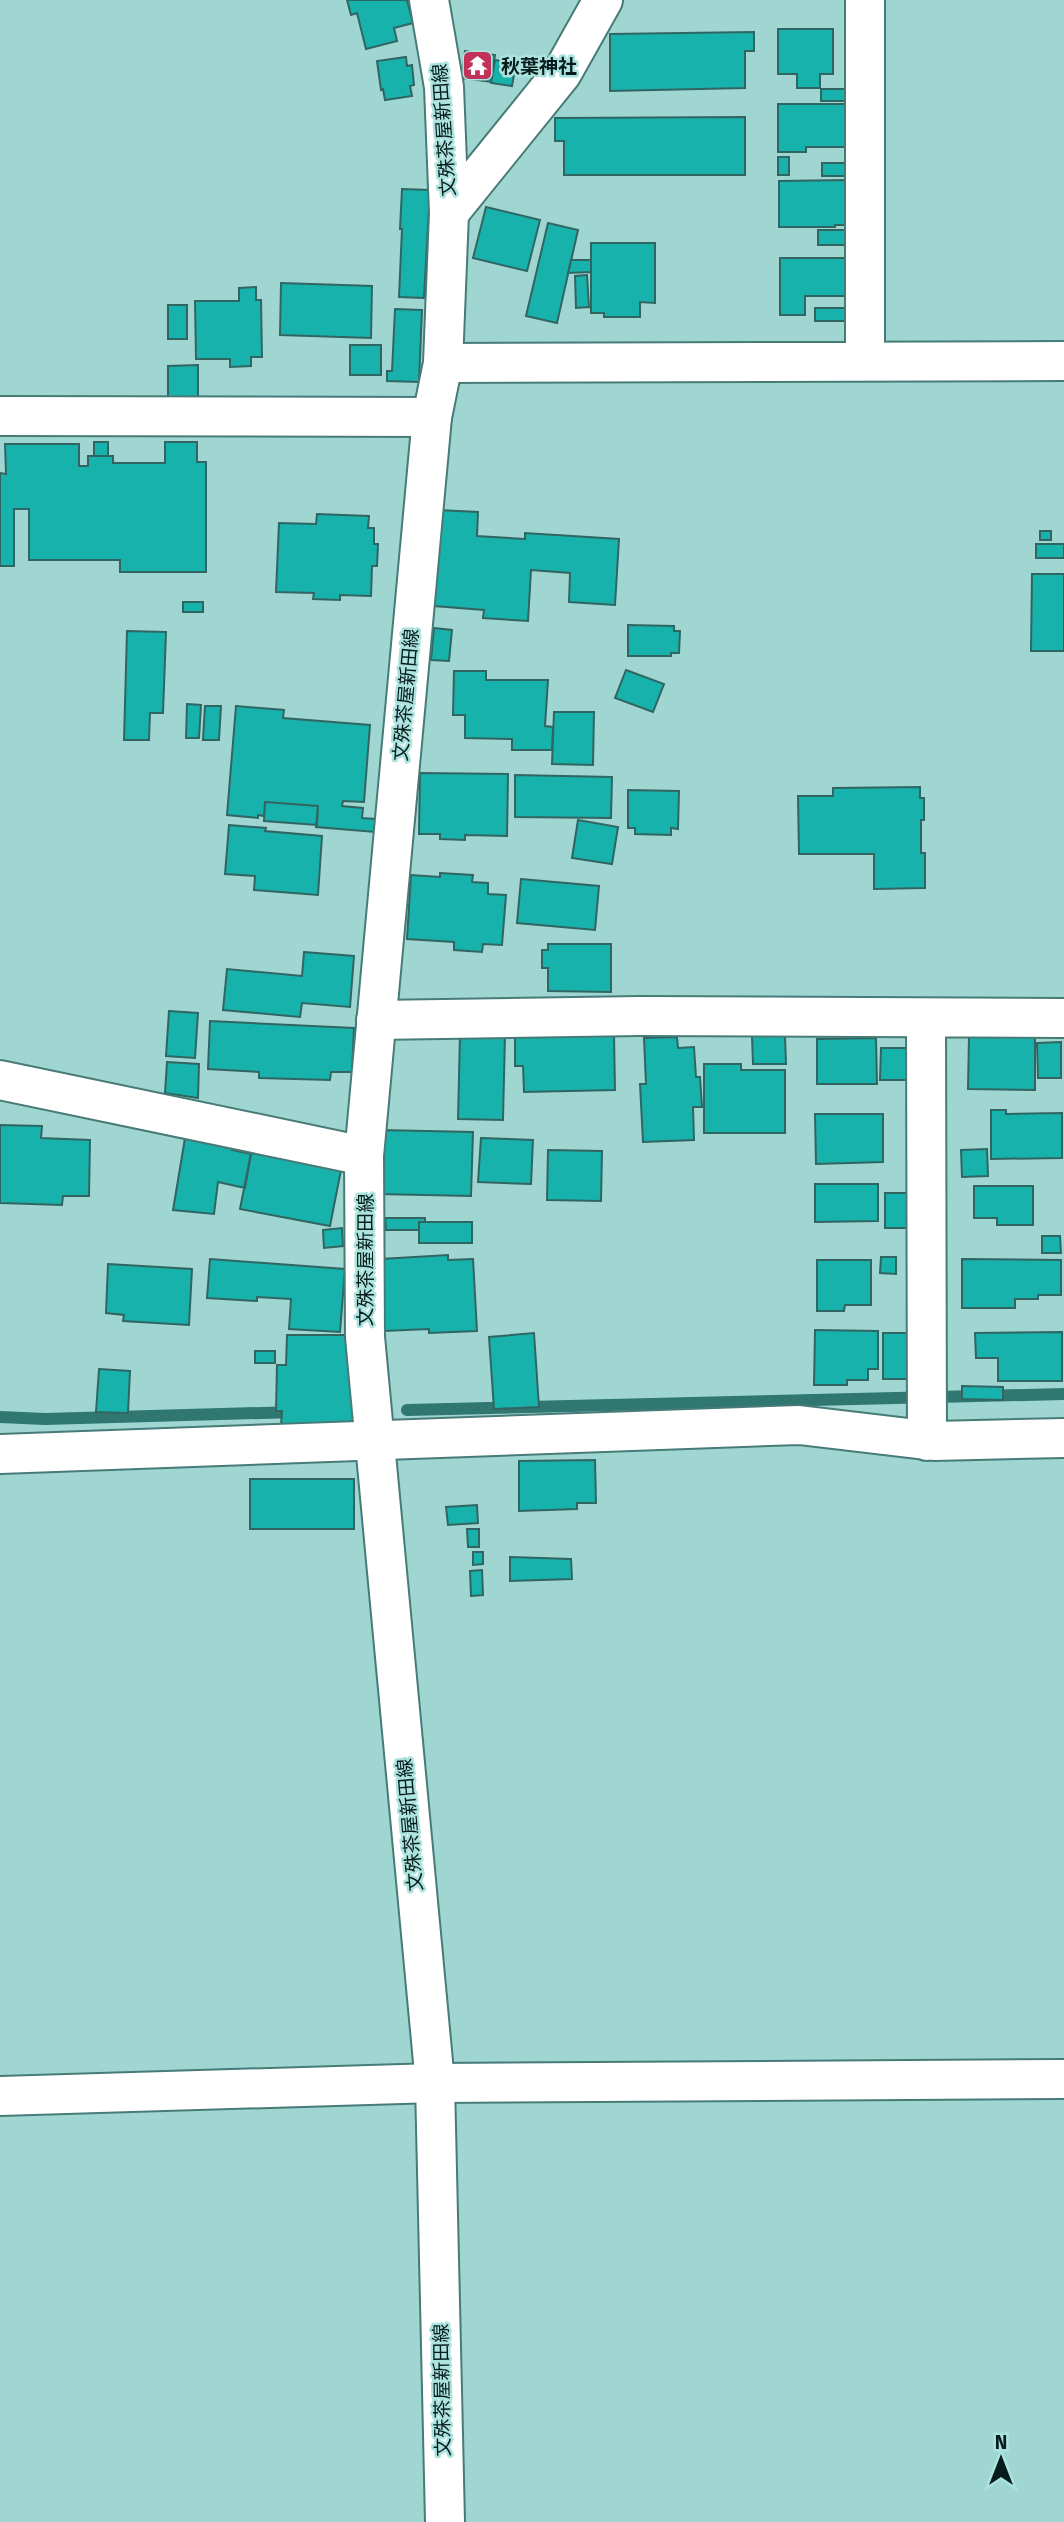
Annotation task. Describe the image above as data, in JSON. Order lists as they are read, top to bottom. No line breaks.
{"streets":{"street":["文殊茶屋新田線"]},"places":{"temple":["秋葉神社"]},"north":"top"}
